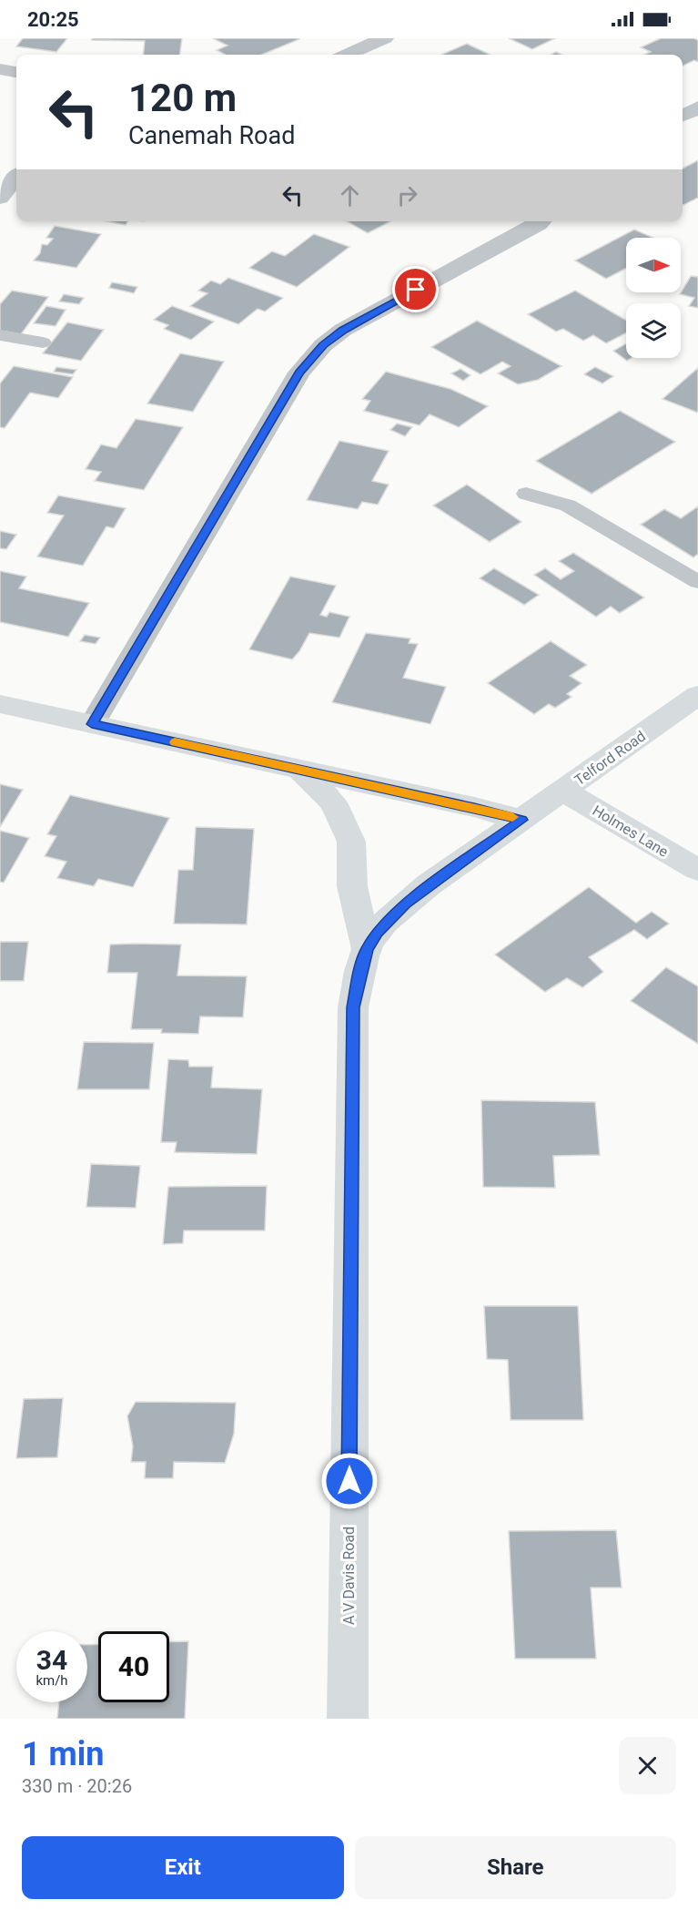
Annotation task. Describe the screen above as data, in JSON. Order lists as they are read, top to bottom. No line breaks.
{"streets":{"street":["Telford Road","Holmes Lane","A V Davis Road"]},"crossings":[["Telford Road","Holmes Lane"],["Telford Road","A V Davis Road"]],"north":"right","page":{"status":"20:25","turn":["120 m","Canemah Road"],"speed":"34 km/h","limit":"40","heading":["1 min","330 m · 20:26"],"buttons":["Exit","Share"]}}
